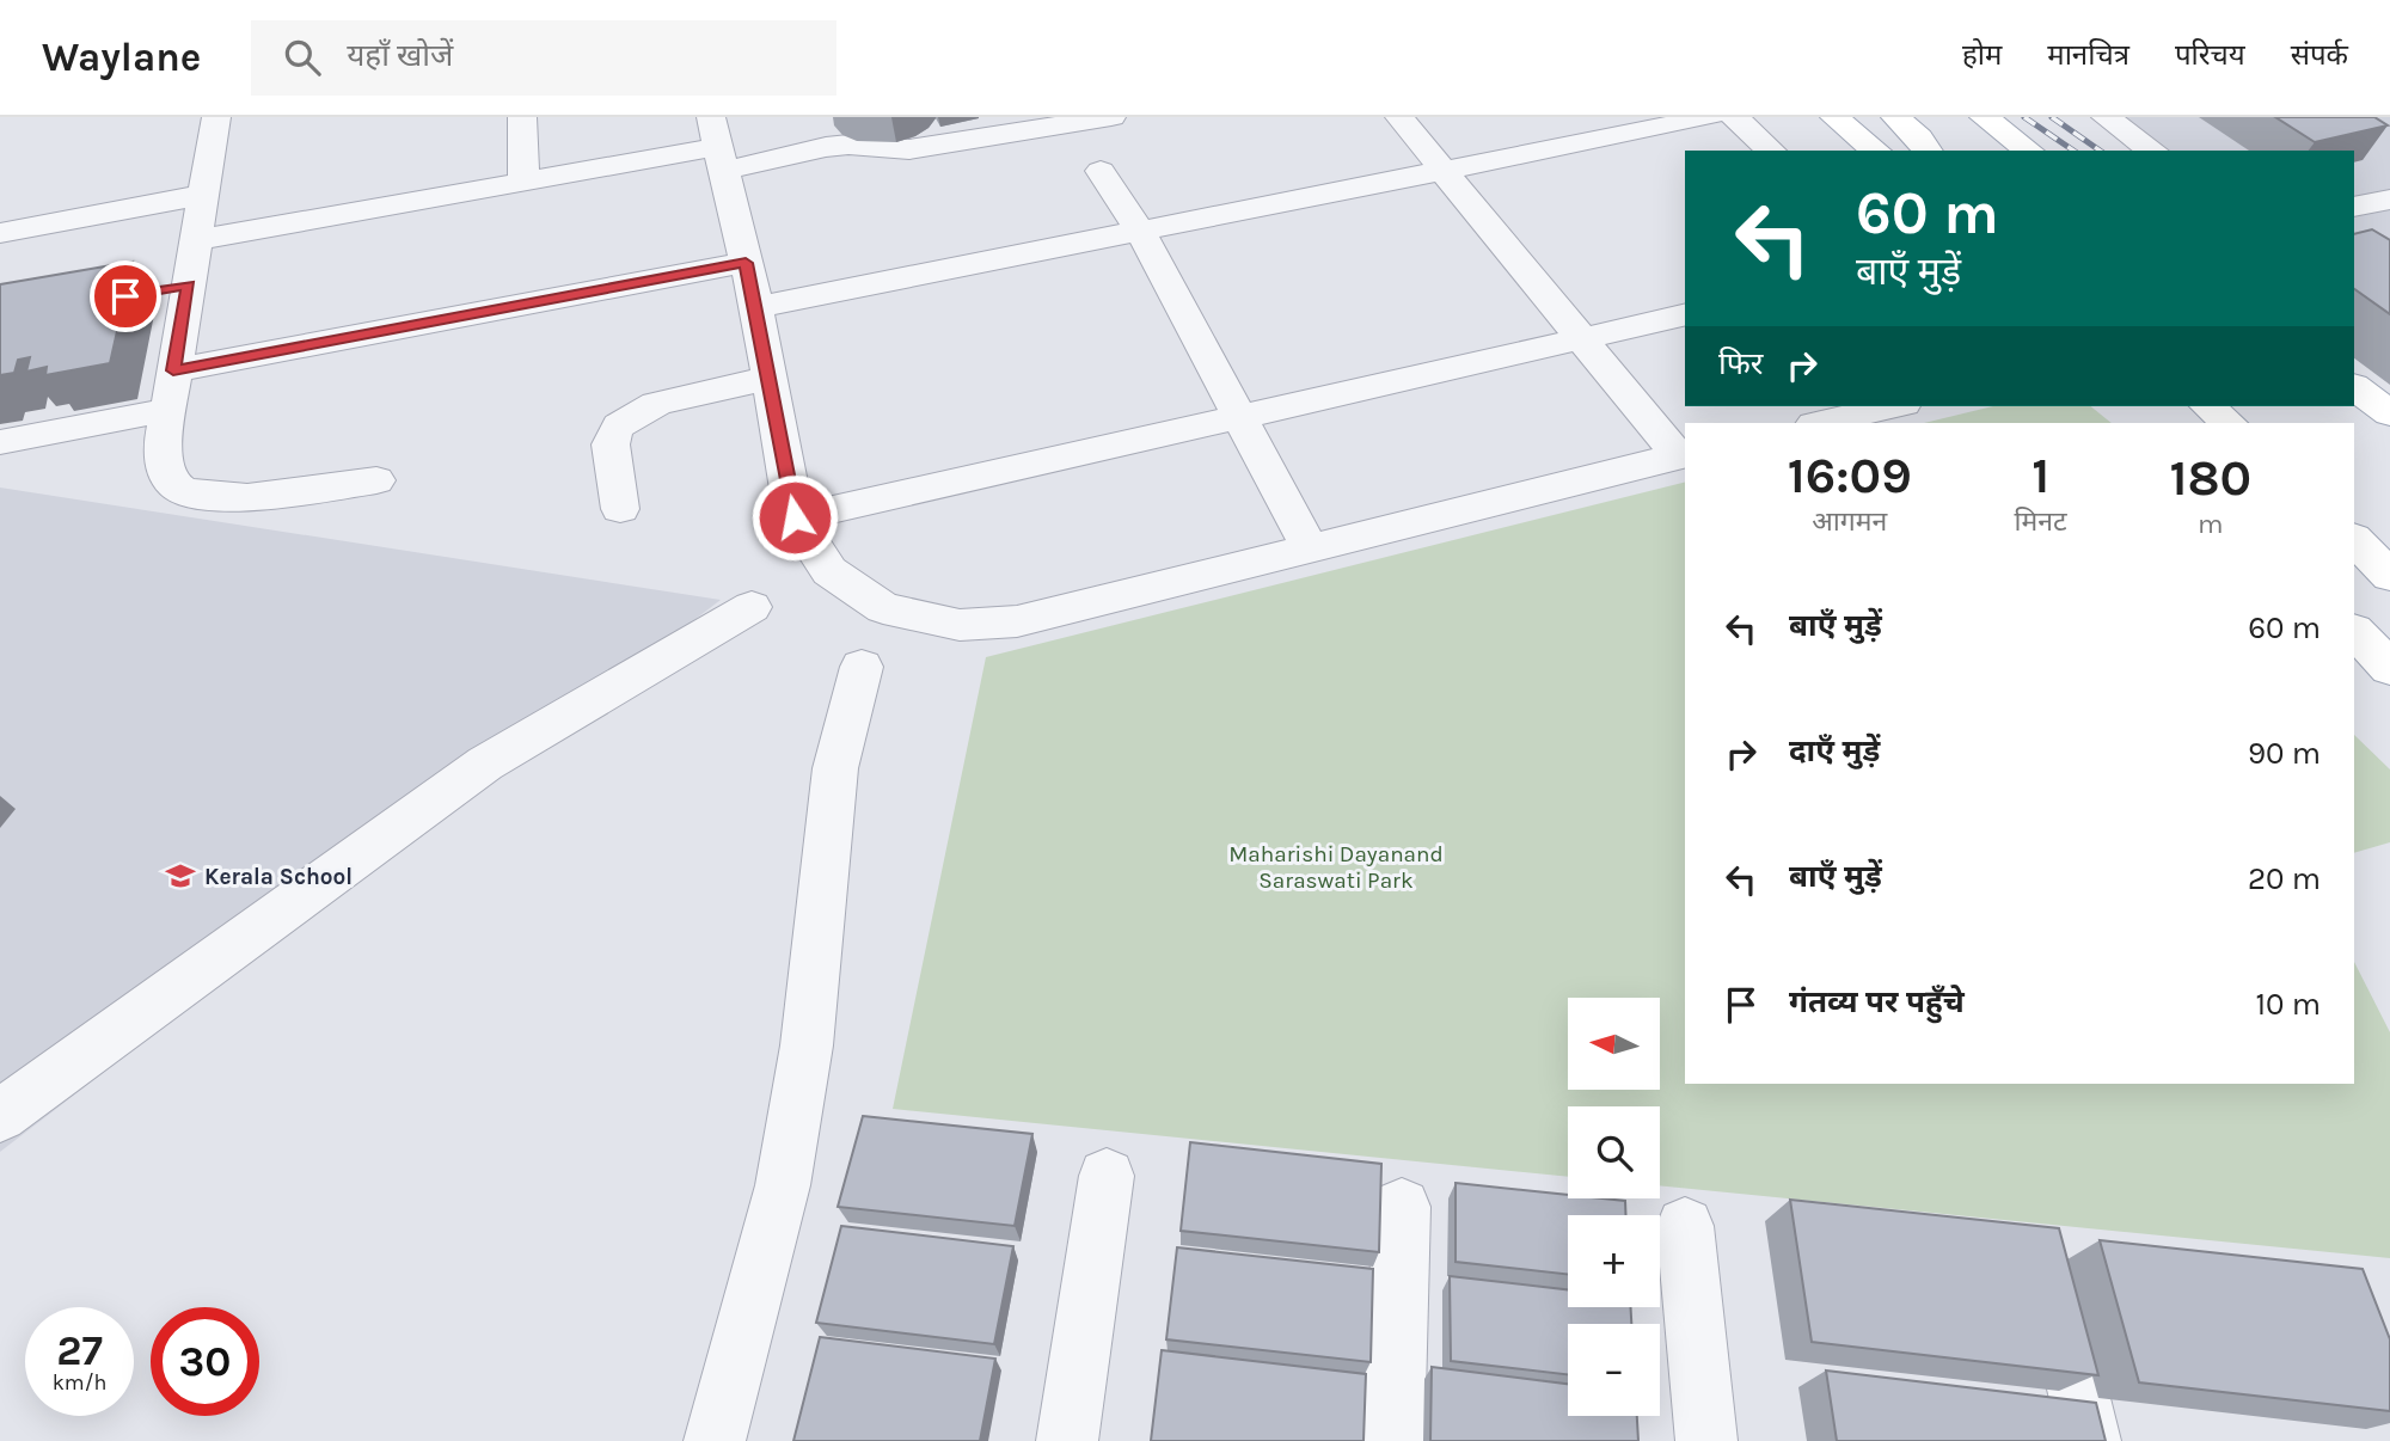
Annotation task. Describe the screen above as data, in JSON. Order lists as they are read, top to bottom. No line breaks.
{"parks":["Maharishi Dayanand Saraswati Park"],"places":{"school or university":["Kerala School"]},"north":"left","page":{"header":"Waylane","search":"यहाँ खोजें","nav":["होम","मानचित्र","परिचय","संपर्क"],"turn":["60 m","बाएँ मुड़ें"],"then":"फिर","eta":["16:09","आगमन","1","मिनट","180","m"],"list":[{"name":"बाएँ मुड़ें","value":"60 m"},{"name":"दाएँ मुड़ें","value":"90 m"},{"name":"बाएँ मुड़ें","value":"20 m"},{"name":"गंतव्य पर पहुँचे","value":"10 m"}],"map_buttons":["+","−"],"speed":"27 km/h","limit":"30"}}
